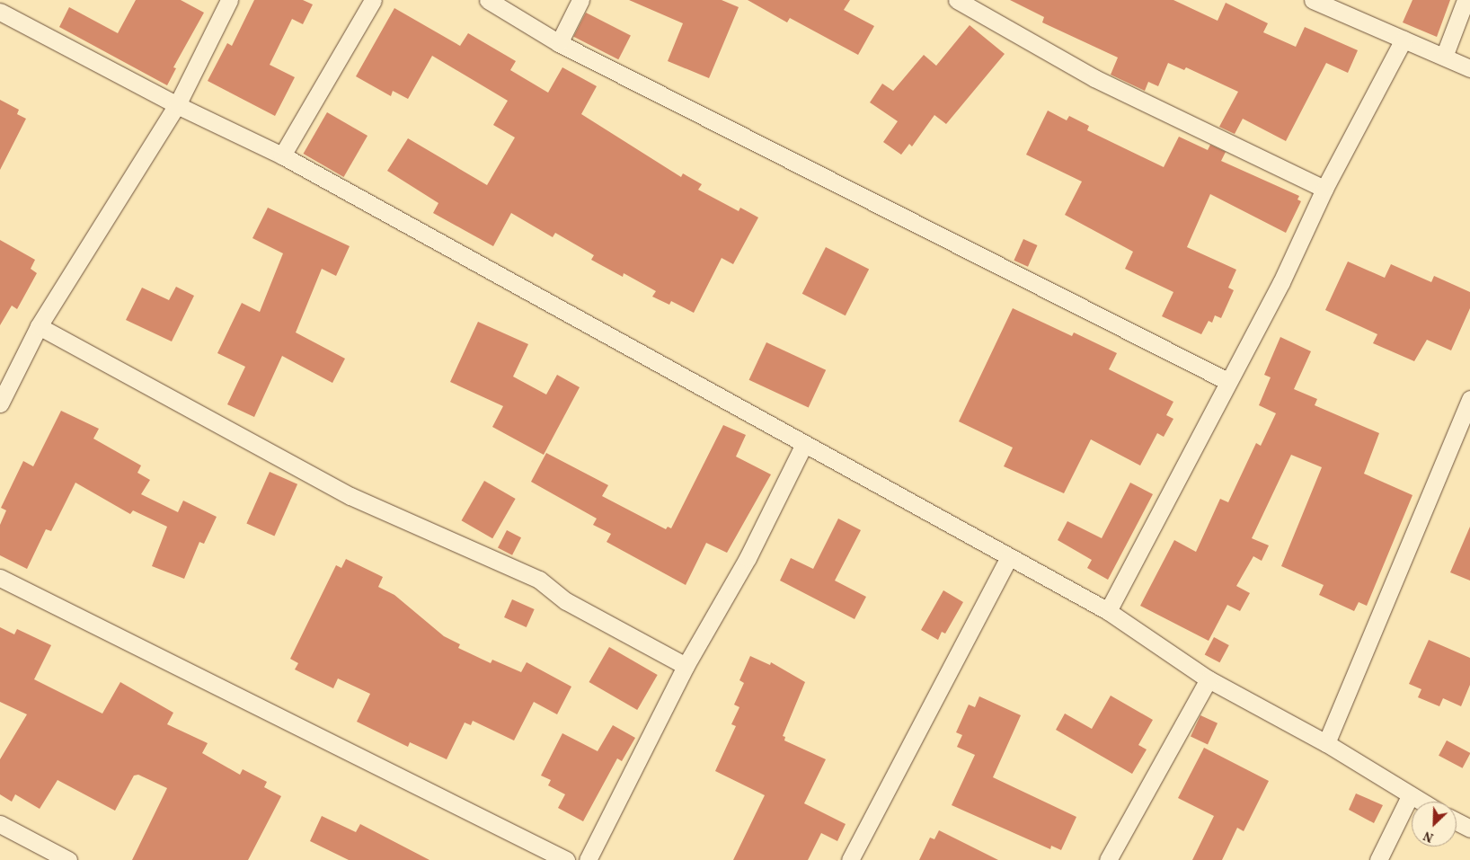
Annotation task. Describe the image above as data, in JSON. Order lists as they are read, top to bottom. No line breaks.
{"north":"bottom left"}
